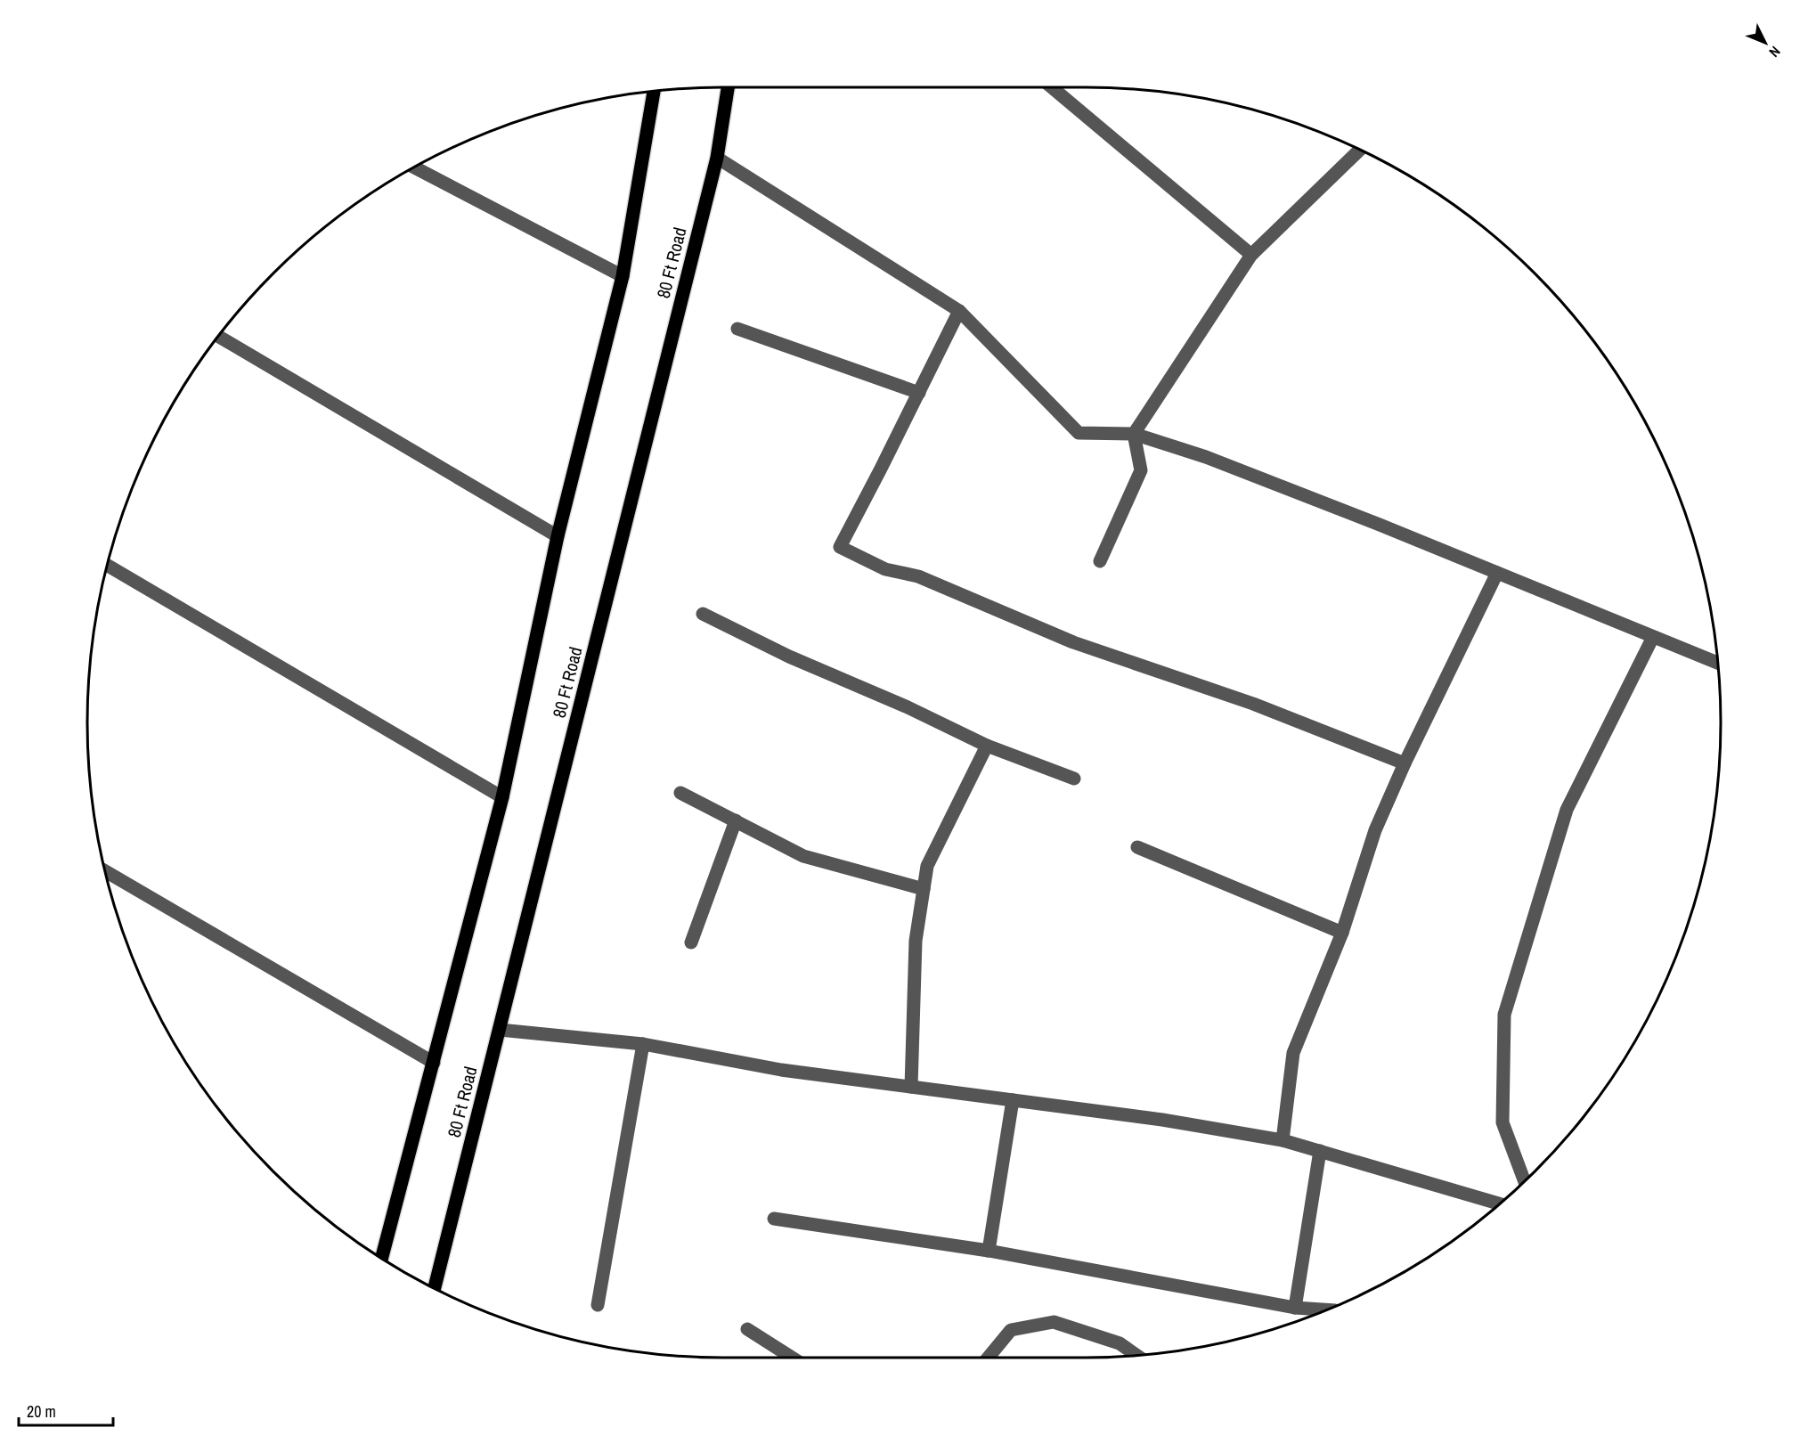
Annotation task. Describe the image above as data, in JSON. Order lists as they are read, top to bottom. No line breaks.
{"streets":{"main road":["80 Ft Road"]},"scale_bar":"20 m","north":"bottom right"}
